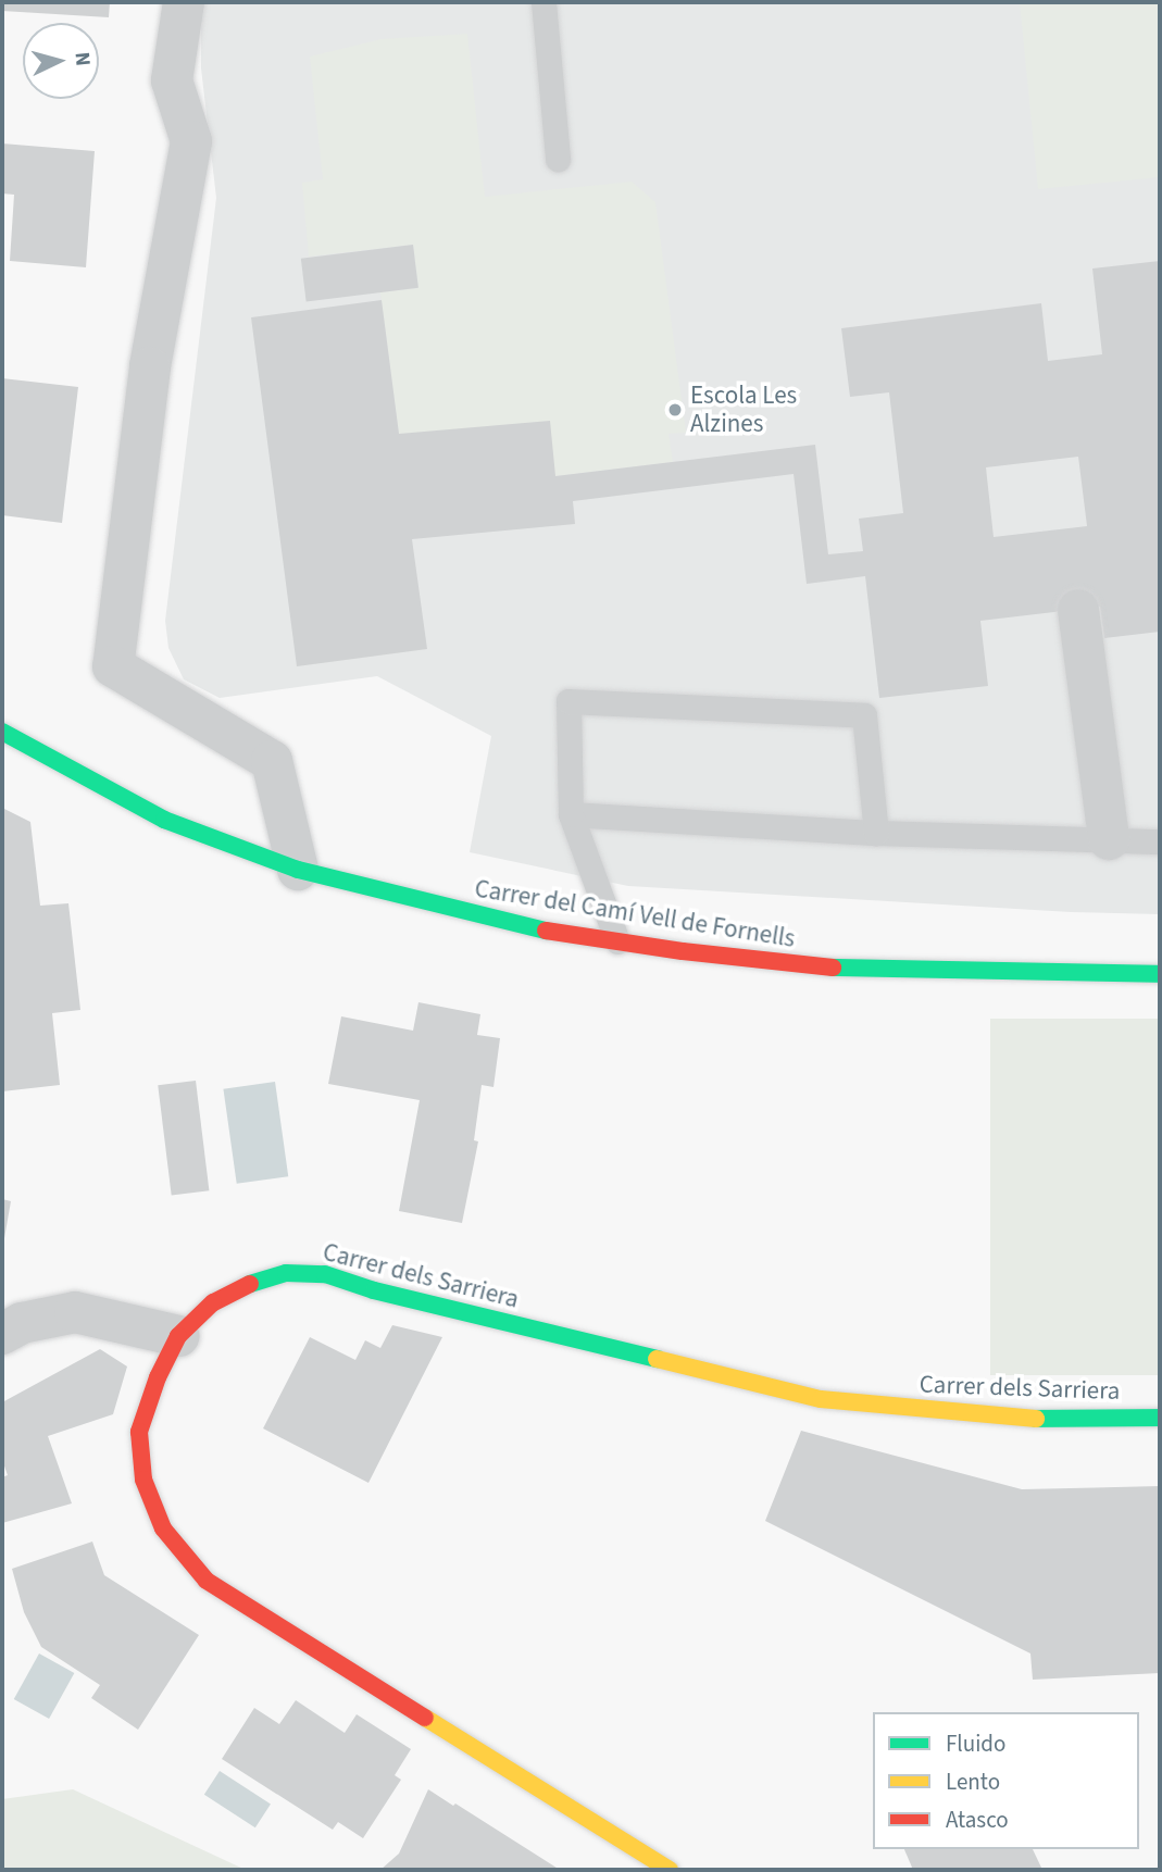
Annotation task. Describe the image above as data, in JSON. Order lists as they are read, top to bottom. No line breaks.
{"streets":{"street":["Carrer del Camí Vell de Fornells","Carrer dels Sarriera"]},"places":["Escola Les Alzines"],"legend":["Fluido","Lento","Atasco"],"north":"right"}
